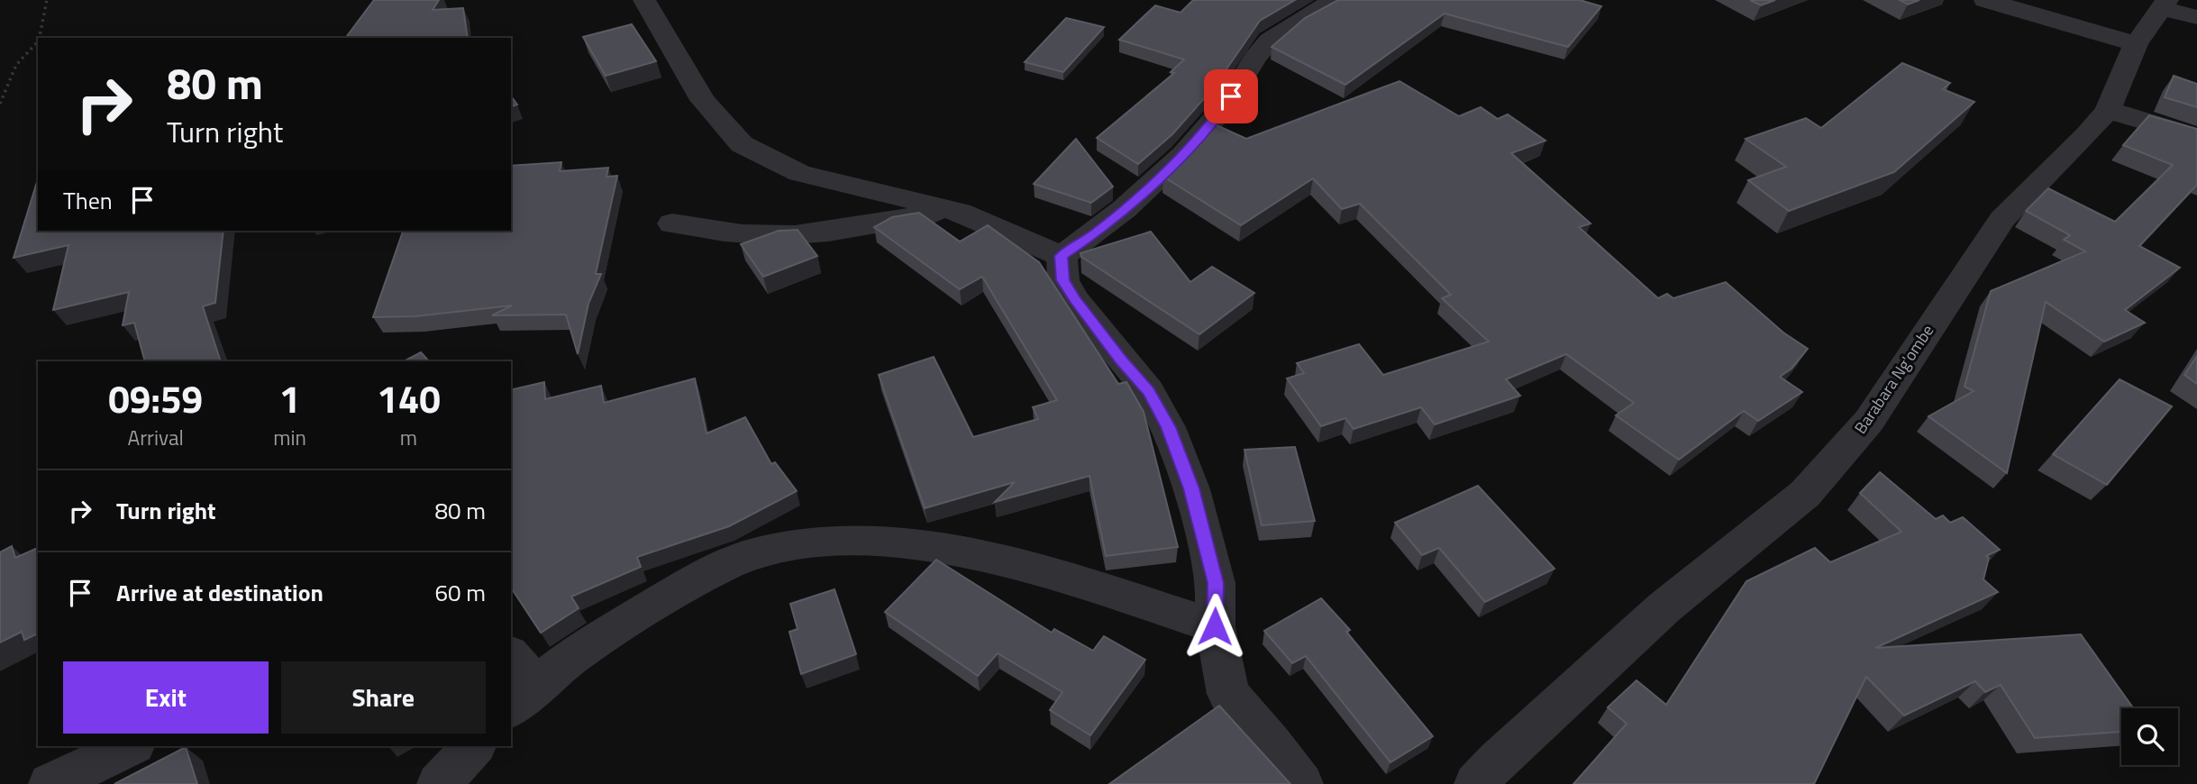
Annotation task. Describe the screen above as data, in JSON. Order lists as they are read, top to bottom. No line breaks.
{"streets":{"street":["Barabara Ng'ombe"]},"page":{"turn":["80 m","Turn right"],"then":"Then","eta":["09:59","Arrival","1","min","140","m"],"list":[{"name":"Turn right","value":"80 m"},{"name":"Arrive at destination","value":"60 m"}],"buttons":["Exit","Share"]}}
